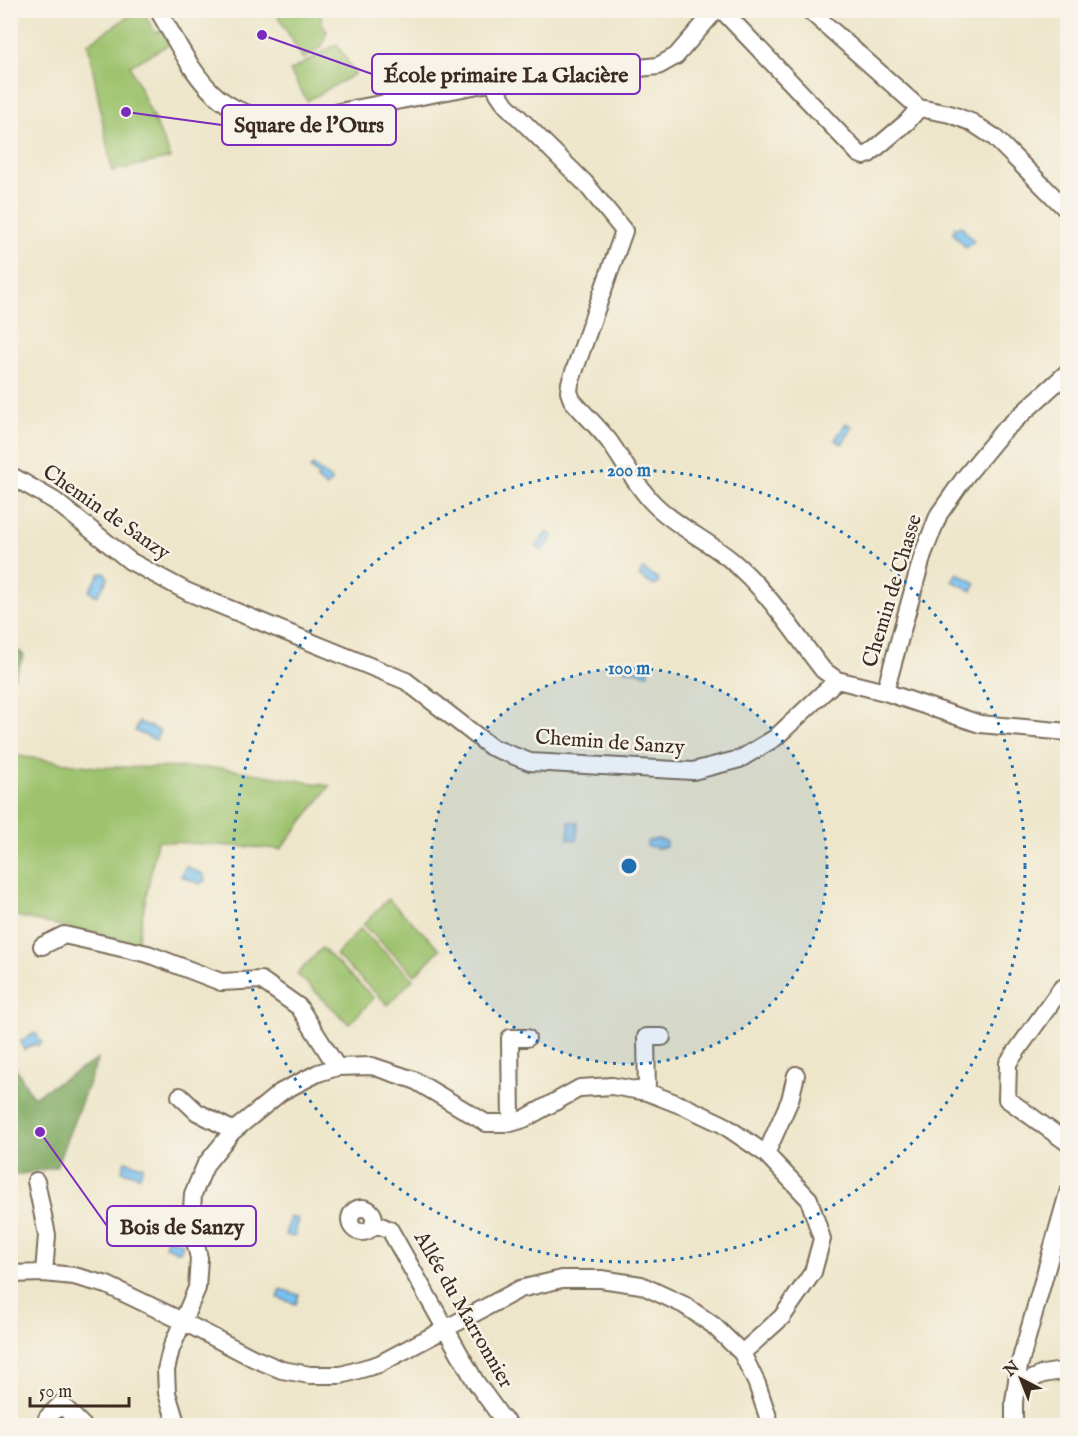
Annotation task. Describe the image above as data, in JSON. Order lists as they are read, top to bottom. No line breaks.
{"streets":{"street":["Chemin de Sanzy","Chemin de Chasse","Allée du Marronnier"]},"crossings":[["Chemin de Sanzy","Chemin de Chasse"]],"places":["École primaire La Glacière","Square de l'Ours","Bois de Sanzy"],"scale_bar":"50 m","north":"top left","rings":["200 m","100 m"]}
